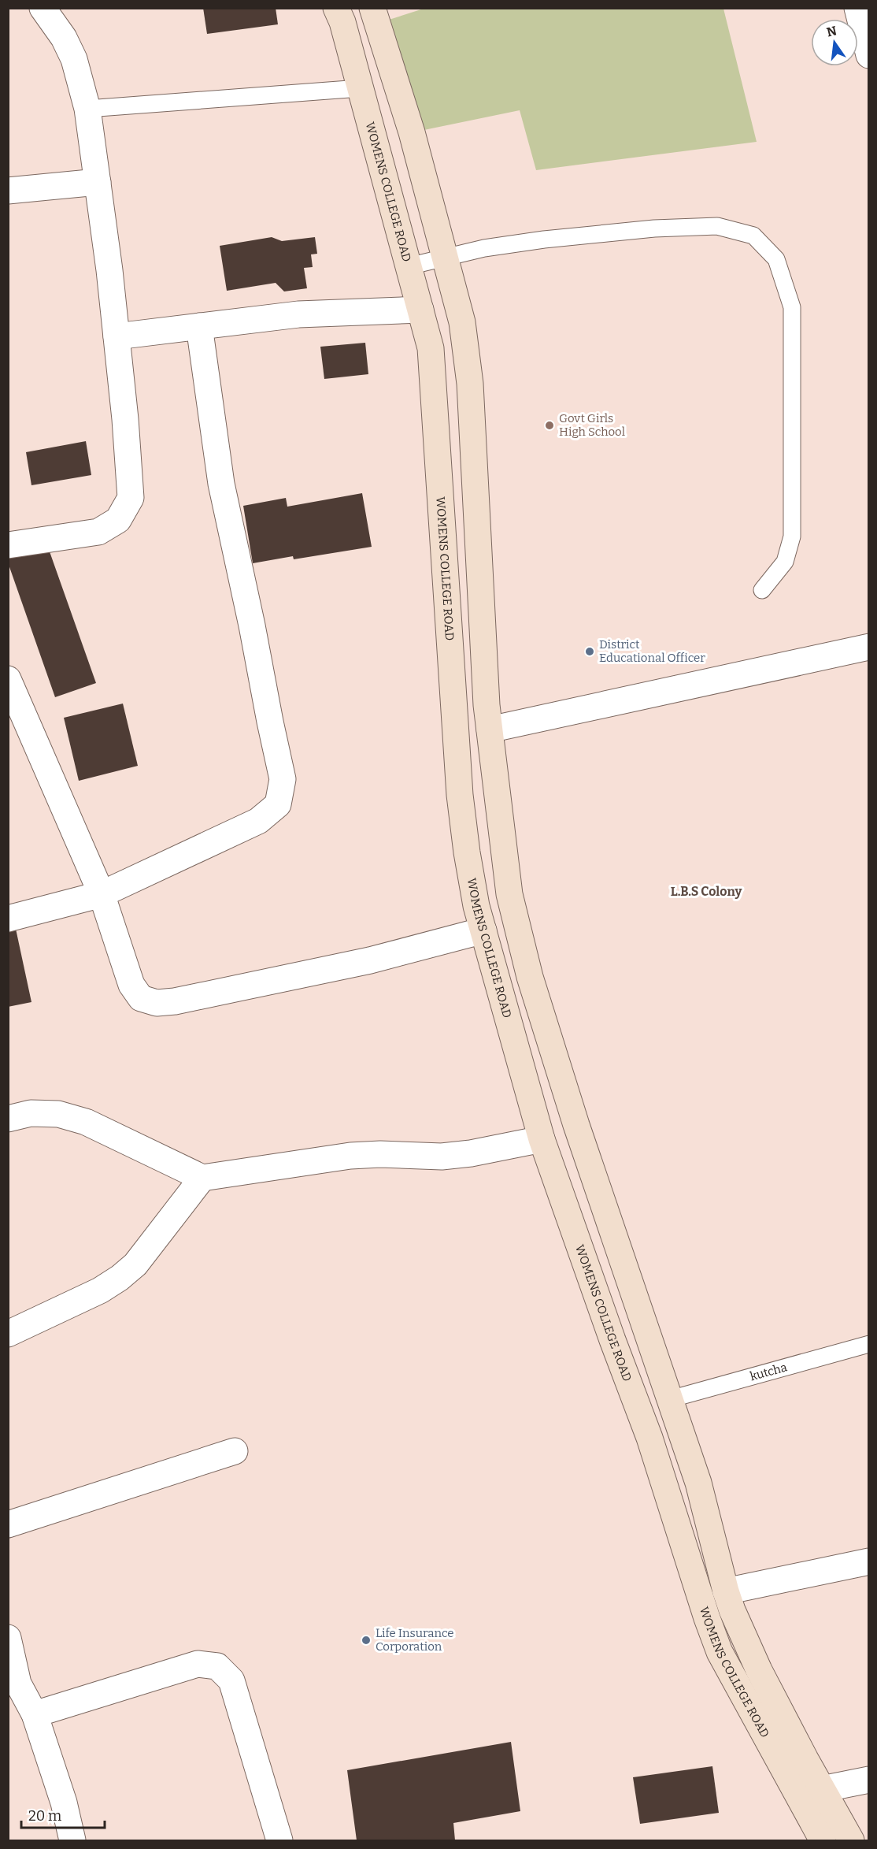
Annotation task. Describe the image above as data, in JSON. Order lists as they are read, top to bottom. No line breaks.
{"streets":{"main road":["WOMENS COLLEGE ROAD"],"lane":["kutcha"]},"crossings":[["WOMENS COLLEGE ROAD","kutcha"]],"districts":["L.B.S Colony"],"places":["Govt Girls High School","District Educational Officer","Life Insurance Corporation"],"scale_bar":"20 m","north":"top"}
